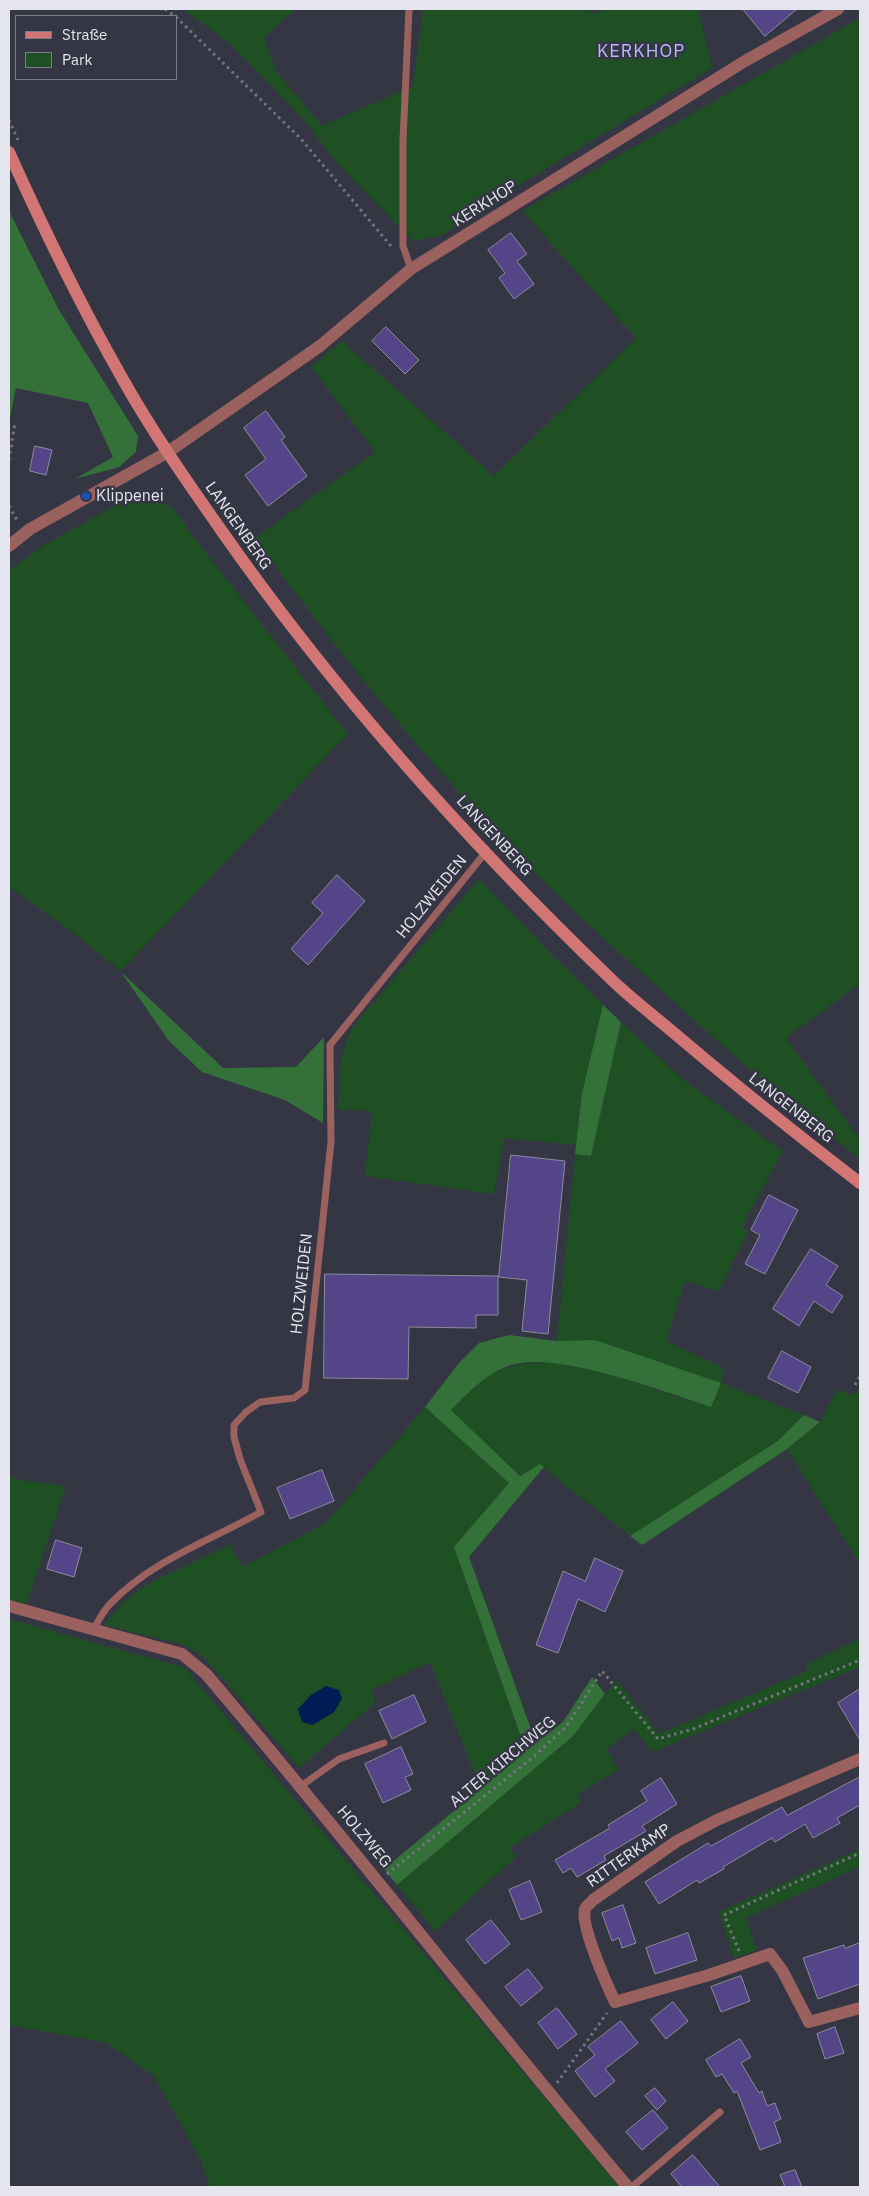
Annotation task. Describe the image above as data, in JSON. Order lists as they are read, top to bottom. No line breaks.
{"streets":{"main road":["LANGENBERG"],"street":["KERKHOP","HOLZWEG","RITTERKAMP"],"lane":["HOLZWEIDEN"],"path":["ALTER KIRCHWEG"]},"crossings":[["KERKHOP","LANGENBERG"],["LANGENBERG","HOLZWEIDEN"],["HOLZWEIDEN","HOLZWEG"],["ALTER KIRCHWEG","HOLZWEG"]],"districts":["KERKHOP"],"places":["Klippenei"],"legend":["Straße","Park"]}
